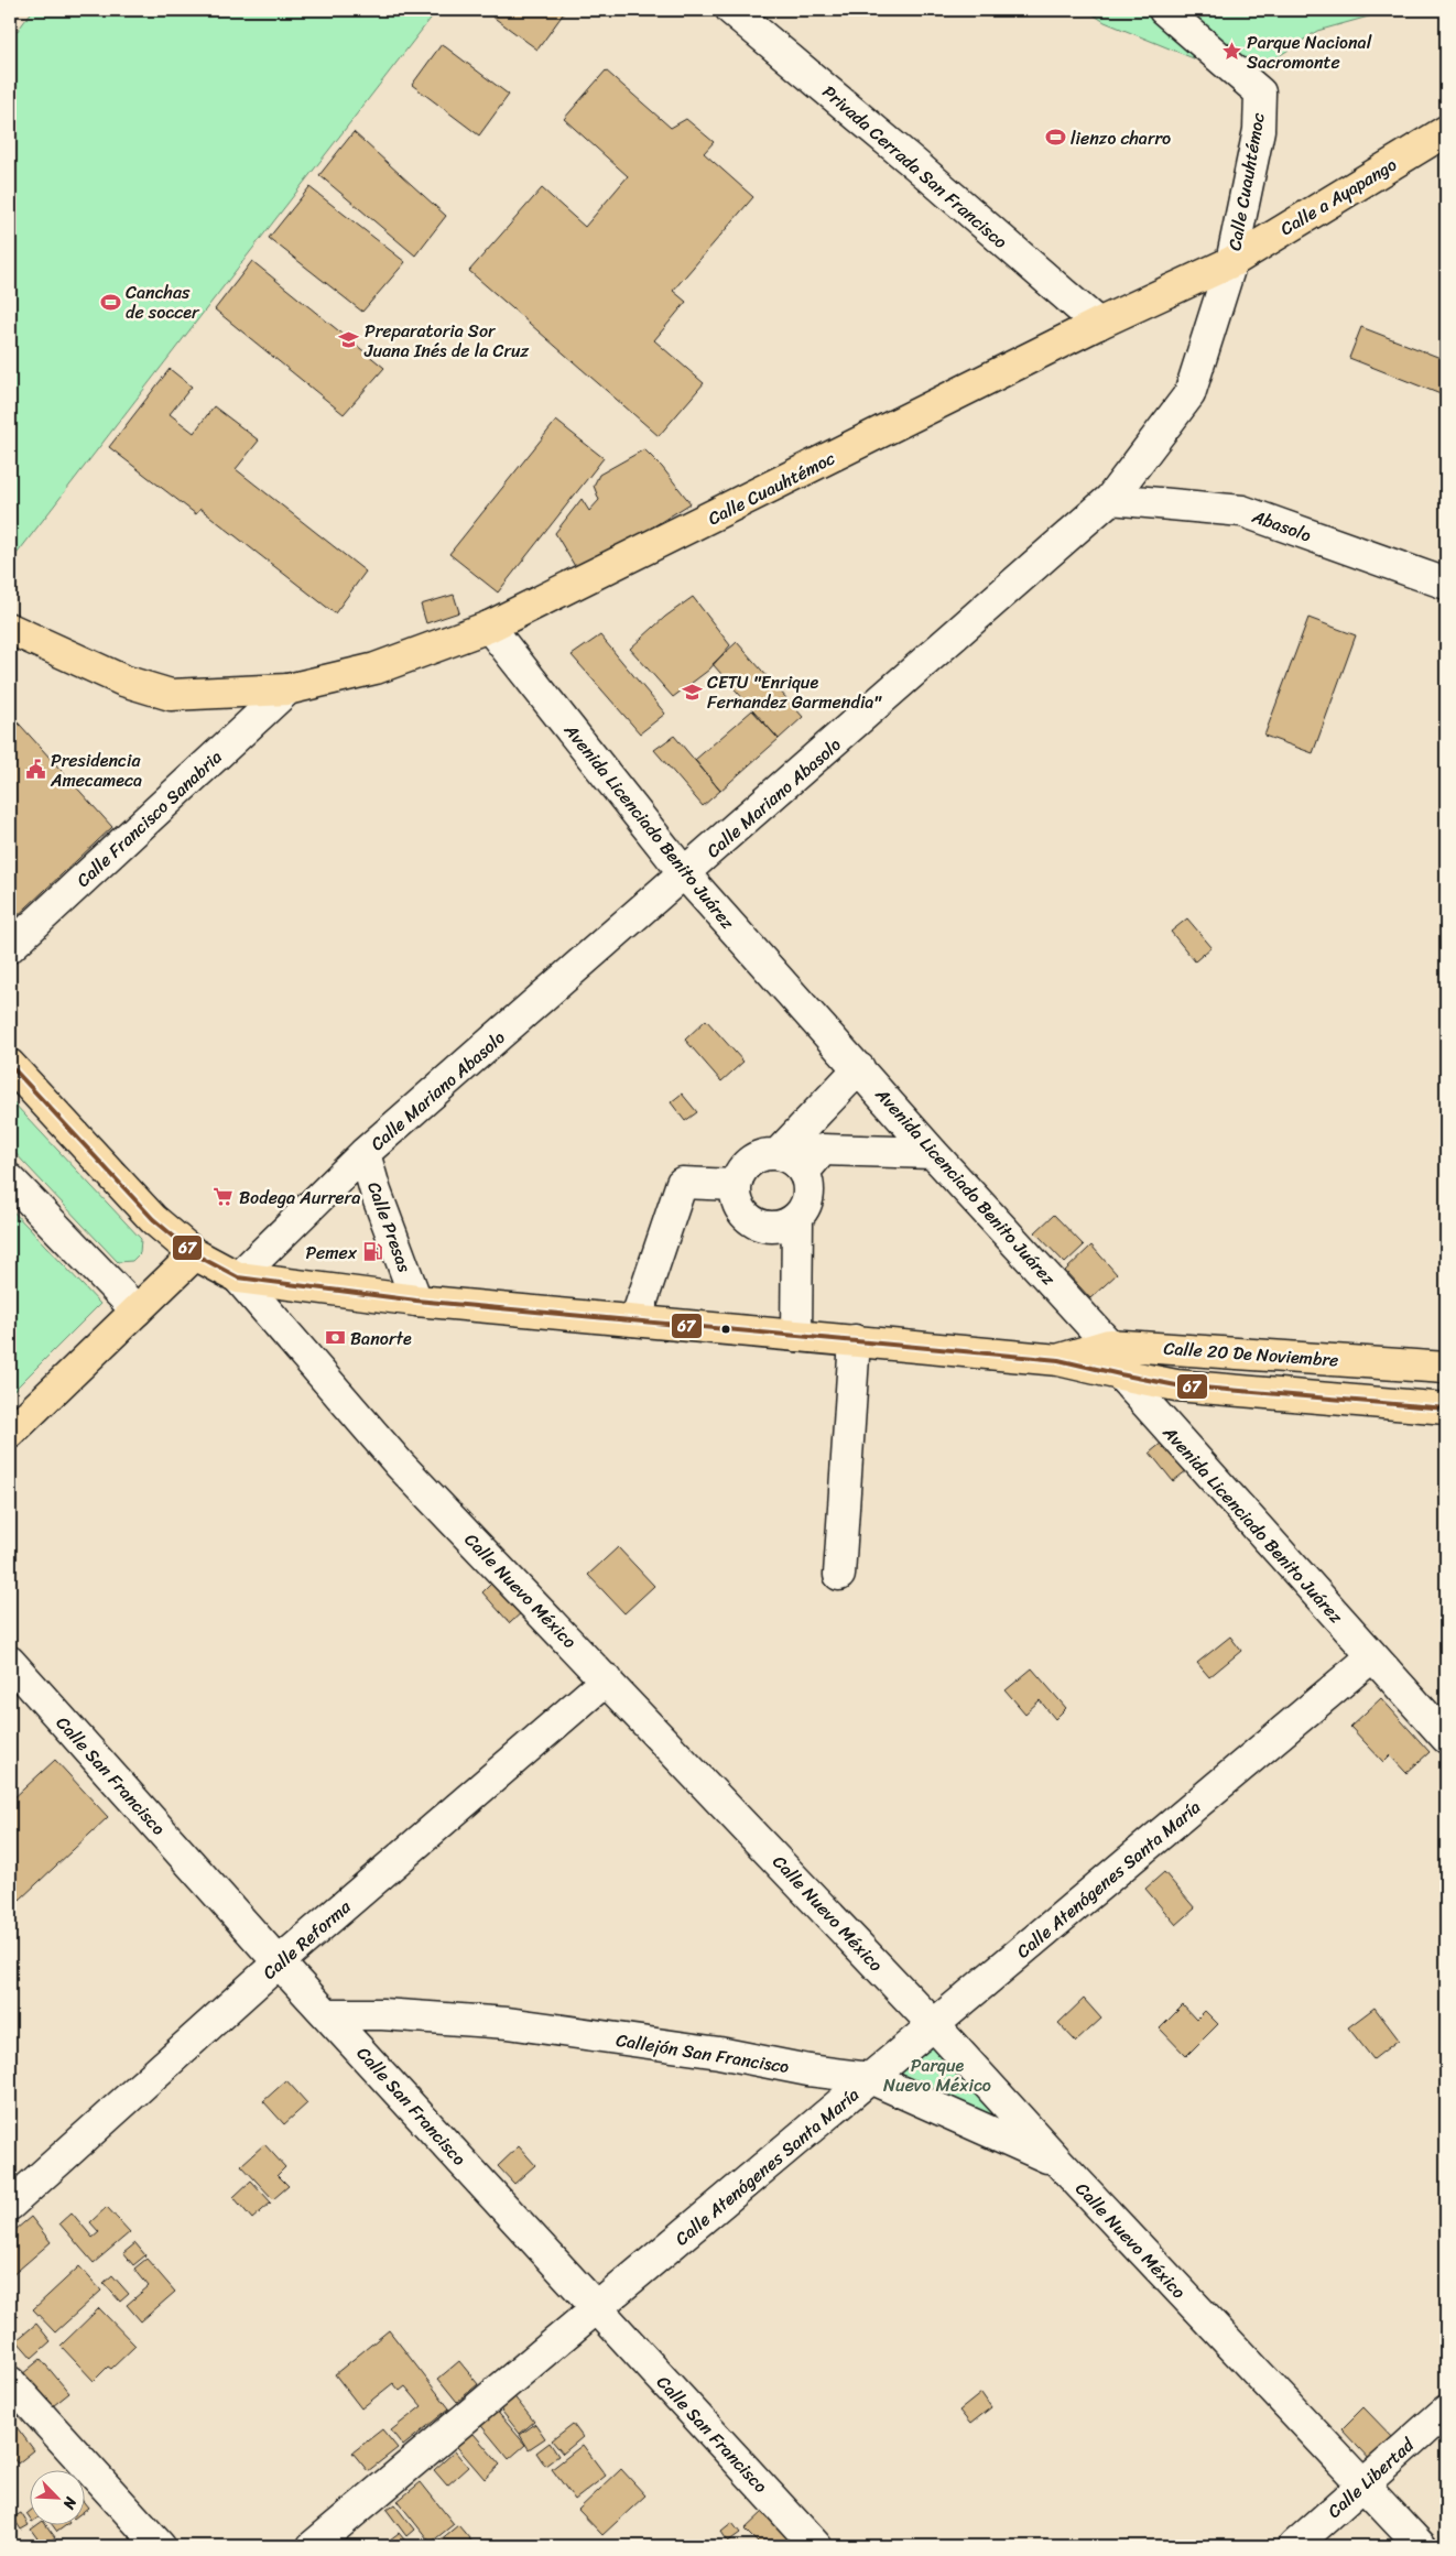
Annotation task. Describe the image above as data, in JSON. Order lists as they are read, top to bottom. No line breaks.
{"streets":{"main road":["Calle Cuauhtémoc","Calle a Ayapango","Calle 20 De Noviembre"],"street":["Privada Cerrada San Francisco","Abasolo","Calle Mariano Abasolo","Calle Francisco Sanabria","Avenida Licenciado Benito Juárez","Calle Presas","Calle Nuevo México","Calle San Francisco","Calle Atenógenes Santa María","Calle Reforma","Callejón San Francisco","Calle Libertad"]},"crossings":[["Privada Cerrada San Francisco","Calle Cuauhtémoc"],["Calle Cuauhtémoc","Calle a Ayapango"],["Calle Cuauhtémoc","Calle Mariano Abasolo"],["Calle Cuauhtémoc","Calle Francisco Sanabria"],["Calle Cuauhtémoc","Avenida Licenciado Benito Juárez"],["Calle a Ayapango","Calle Mariano Abasolo"],["Abasolo","Calle Mariano Abasolo"],["Calle Mariano Abasolo","Avenida Licenciado Benito Juárez"],["Calle Mariano Abasolo","Calle Presas"],["Calle Mariano Abasolo","Calle 20 De Noviembre"],["Calle Mariano Abasolo","Calle Nuevo México"],["Avenida Licenciado Benito Juárez","Calle 20 De Noviembre"],["Avenida Licenciado Benito Juárez","Calle Atenógenes Santa María"],["Calle Presas","Calle 20 De Noviembre"],["Calle 20 De Noviembre","Calle Nuevo México"],["Calle Nuevo México","Calle Atenógenes Santa María"],["Calle Nuevo México","Calle Reforma"],["Calle Nuevo México","Callejón San Francisco"],["Calle Nuevo México","Calle Libertad"],["Calle San Francisco","Calle Atenógenes Santa María"],["Calle San Francisco","Calle Reforma"],["Calle San Francisco","Callejón San Francisco"],["Calle Atenógenes Santa María","Callejón San Francisco"]],"parks":["Parque Nuevo México"],"places":{"place":["Parque Nacional Sacromonte"],"sports":["lienzo charro","Canchas de soccer"],"school or university":["Preparatoria Sor Juana Inés de la Cruz","CETU \"Enrique Fernandez Garmendia\""],"public building":["Presidencia Amecameca"],"supermarket":["Bodega Aurrera"],"fuel station":["Pemex"],"bank":["Banorte"]},"lines":["transit line 67"],"north":"bottom right"}
